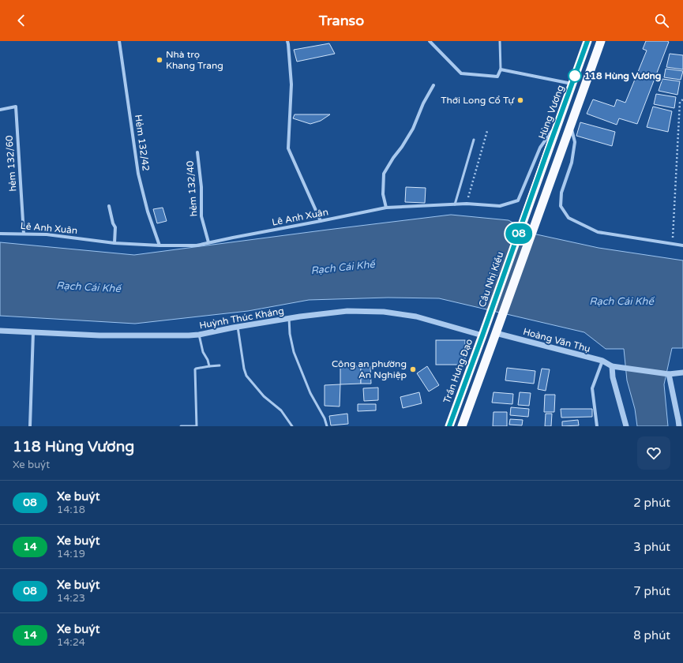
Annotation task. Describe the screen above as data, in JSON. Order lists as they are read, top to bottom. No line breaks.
{"streets":{"highway":["Hùng Vương","Cầu Nhị Kiều","Trần Hưng Đạo"],"street":["Hẻm 132/42","hẻm 132/60","hẻm 132/40","Lê Anh Xuân","Huỳnh Thúc Kháng","Hoàng Văn Thụ"]},"crossings":[["Hùng Vương","Lê Anh Xuân"],["Hùng Vương","Cầu Nhị Kiều"],["Hẻm 132/42","Lê Anh Xuân"],["hẻm 132/60","Lê Anh Xuân"],["hẻm 132/40","Lê Anh Xuân"],["Cầu Nhị Kiều","Trần Hưng Đạo"],["Huỳnh Thúc Kháng","Trần Hưng Đạo"]],"water":["Rạch Cái Khế"],"places":["Nhà trọ Khang Trang","118 Hùng Vương","Thới Long Cổ Tự","Công an phường An Nghiệp"],"lines":["bus line 08"],"page":{"header":"Transo","on_map":"08","heading":["118 Hùng Vương","Xe buýt"],"list":[{"mark":"08","name":"Xe buýt","note":"14:18","value":"2 phút"},{"mark":"14","name":"Xe buýt","note":"14:19","value":"3 phút"},{"mark":"08","name":"Xe buýt","note":"14:23","value":"7 phút"},{"mark":"14","name":"Xe buýt","note":"14:24","value":"8 phút"}]}}
